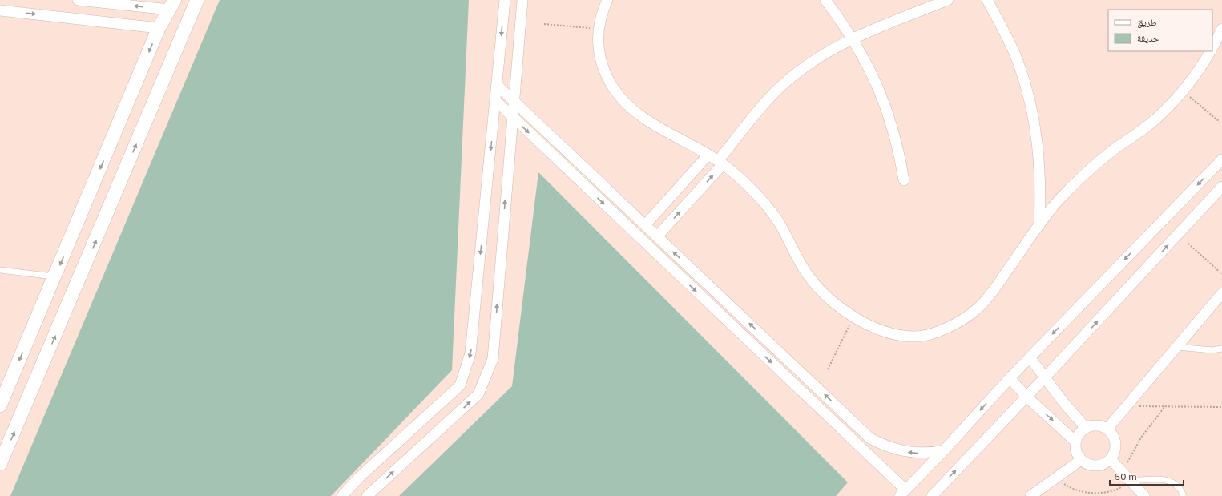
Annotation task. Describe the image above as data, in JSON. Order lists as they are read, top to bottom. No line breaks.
{"legend":["طريق","حديقة"],"scale_bar":"50 m"}
